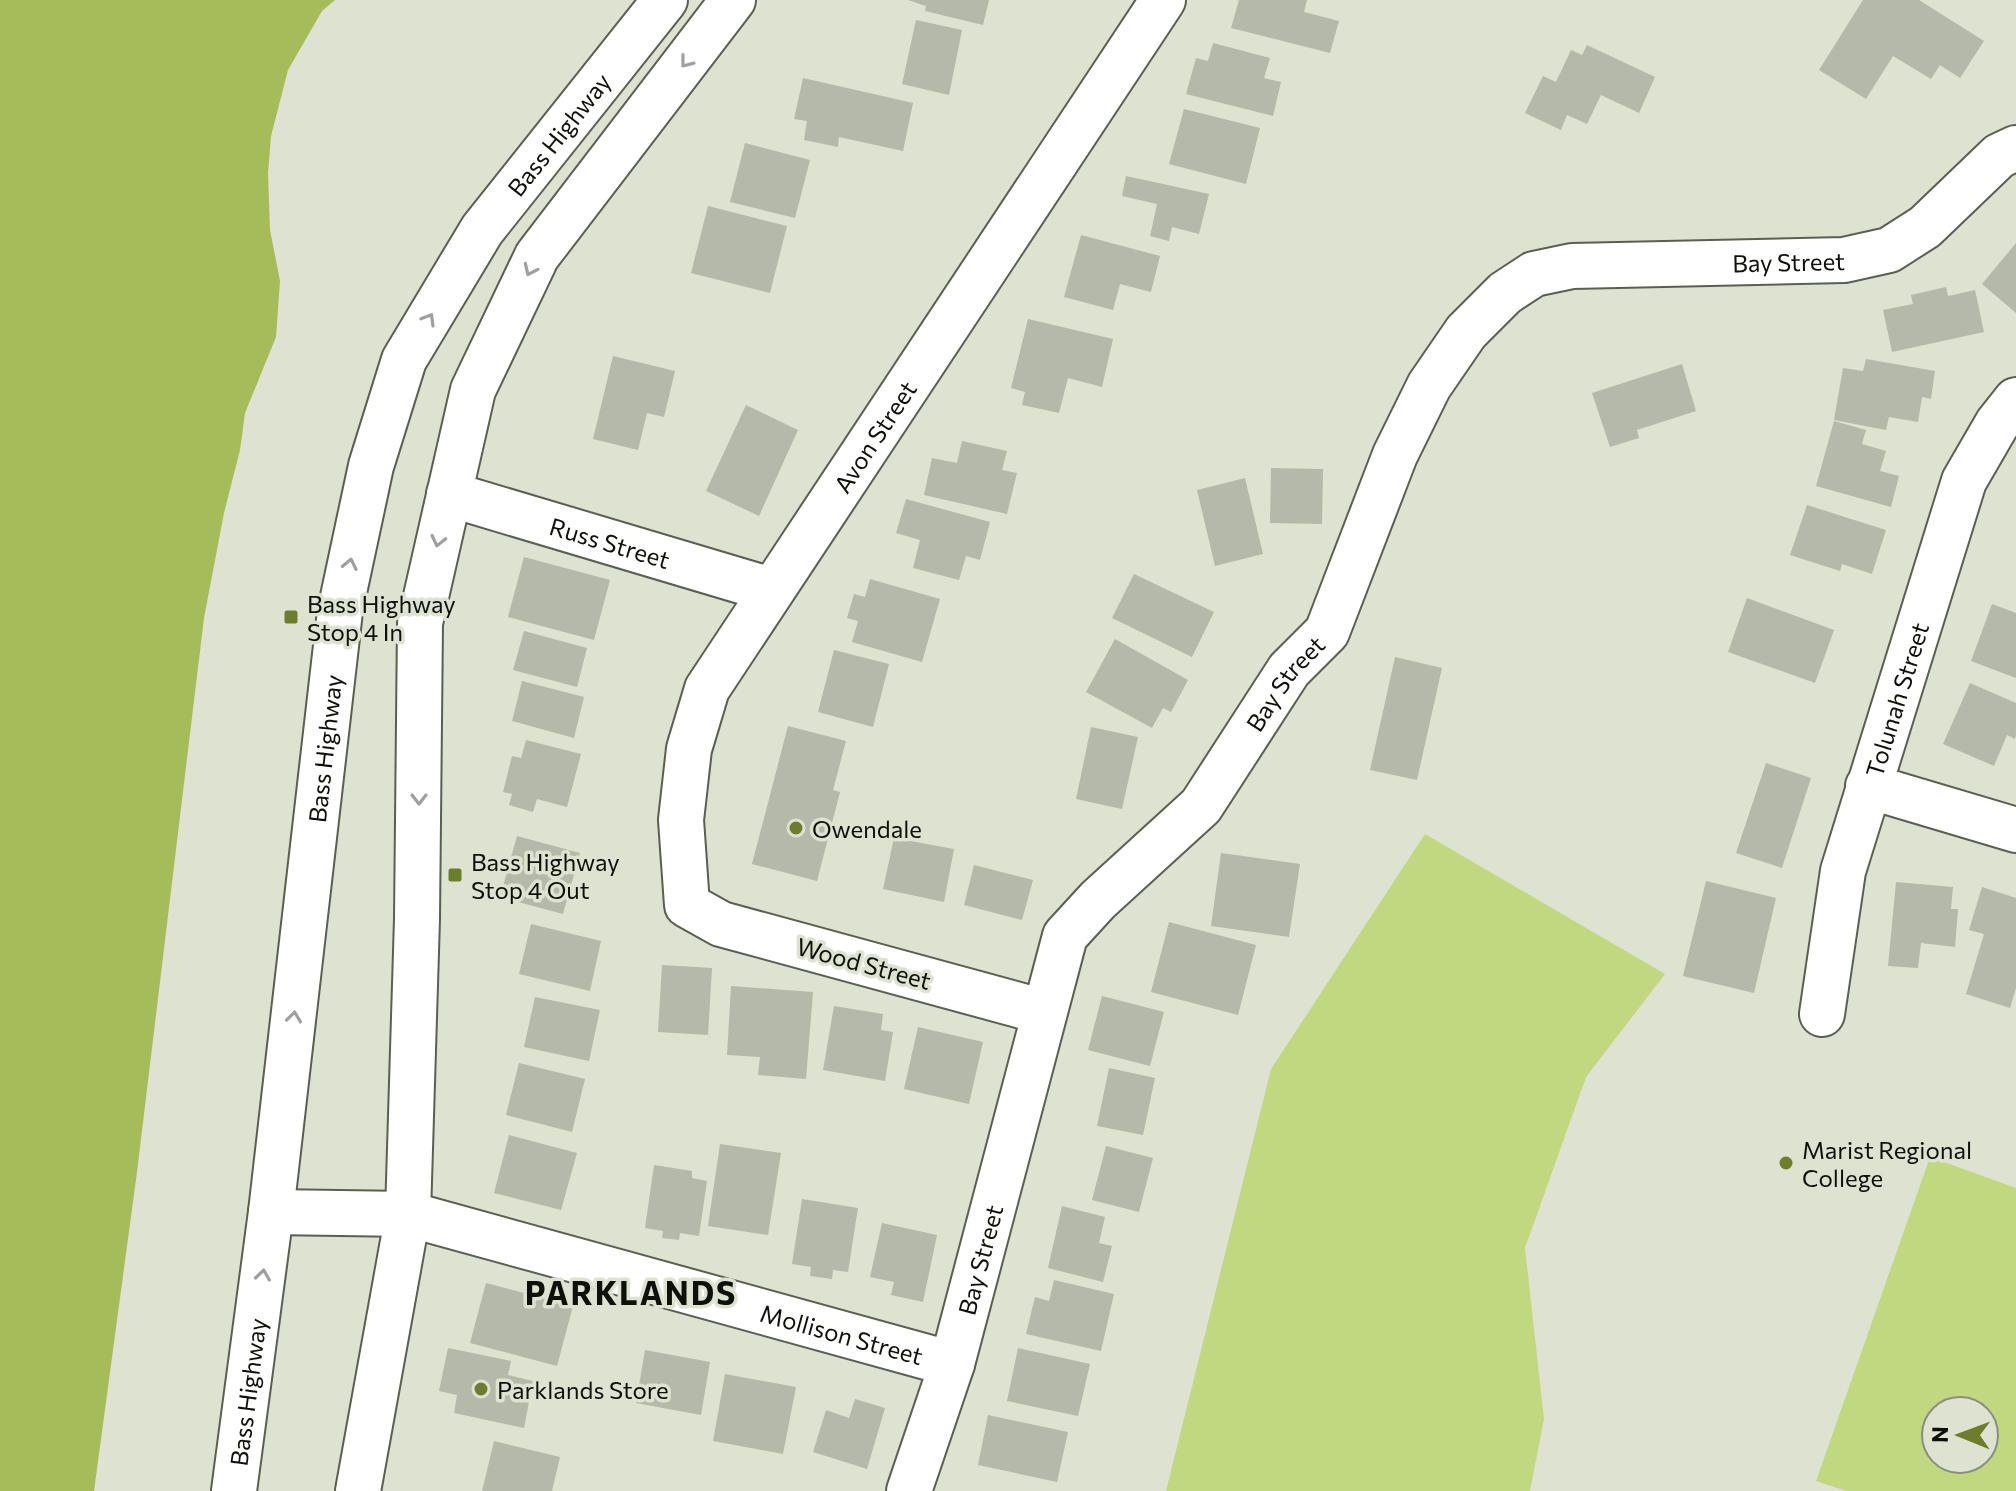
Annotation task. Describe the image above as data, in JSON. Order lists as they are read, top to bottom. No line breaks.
{"streets":{"main road":["Bass Highway","Bay Street","Avon Street","Russ Street","Tolunah Street","Wood Street","Mollison Street"]},"crossings":[["Bass Highway","Mollison Street"],["Bay Street","Wood Street"],["Bay Street","Mollison Street"],["Avon Street","Russ Street"],["Avon Street","Wood Street"]],"districts":["PARKLANDS"],"places":{"transit":["Bass Highway Stop 4 In","Bass Highway Stop 4 Out"],"other":["Owendale","Marist Regional College","Parklands Store"]},"north":"left"}
